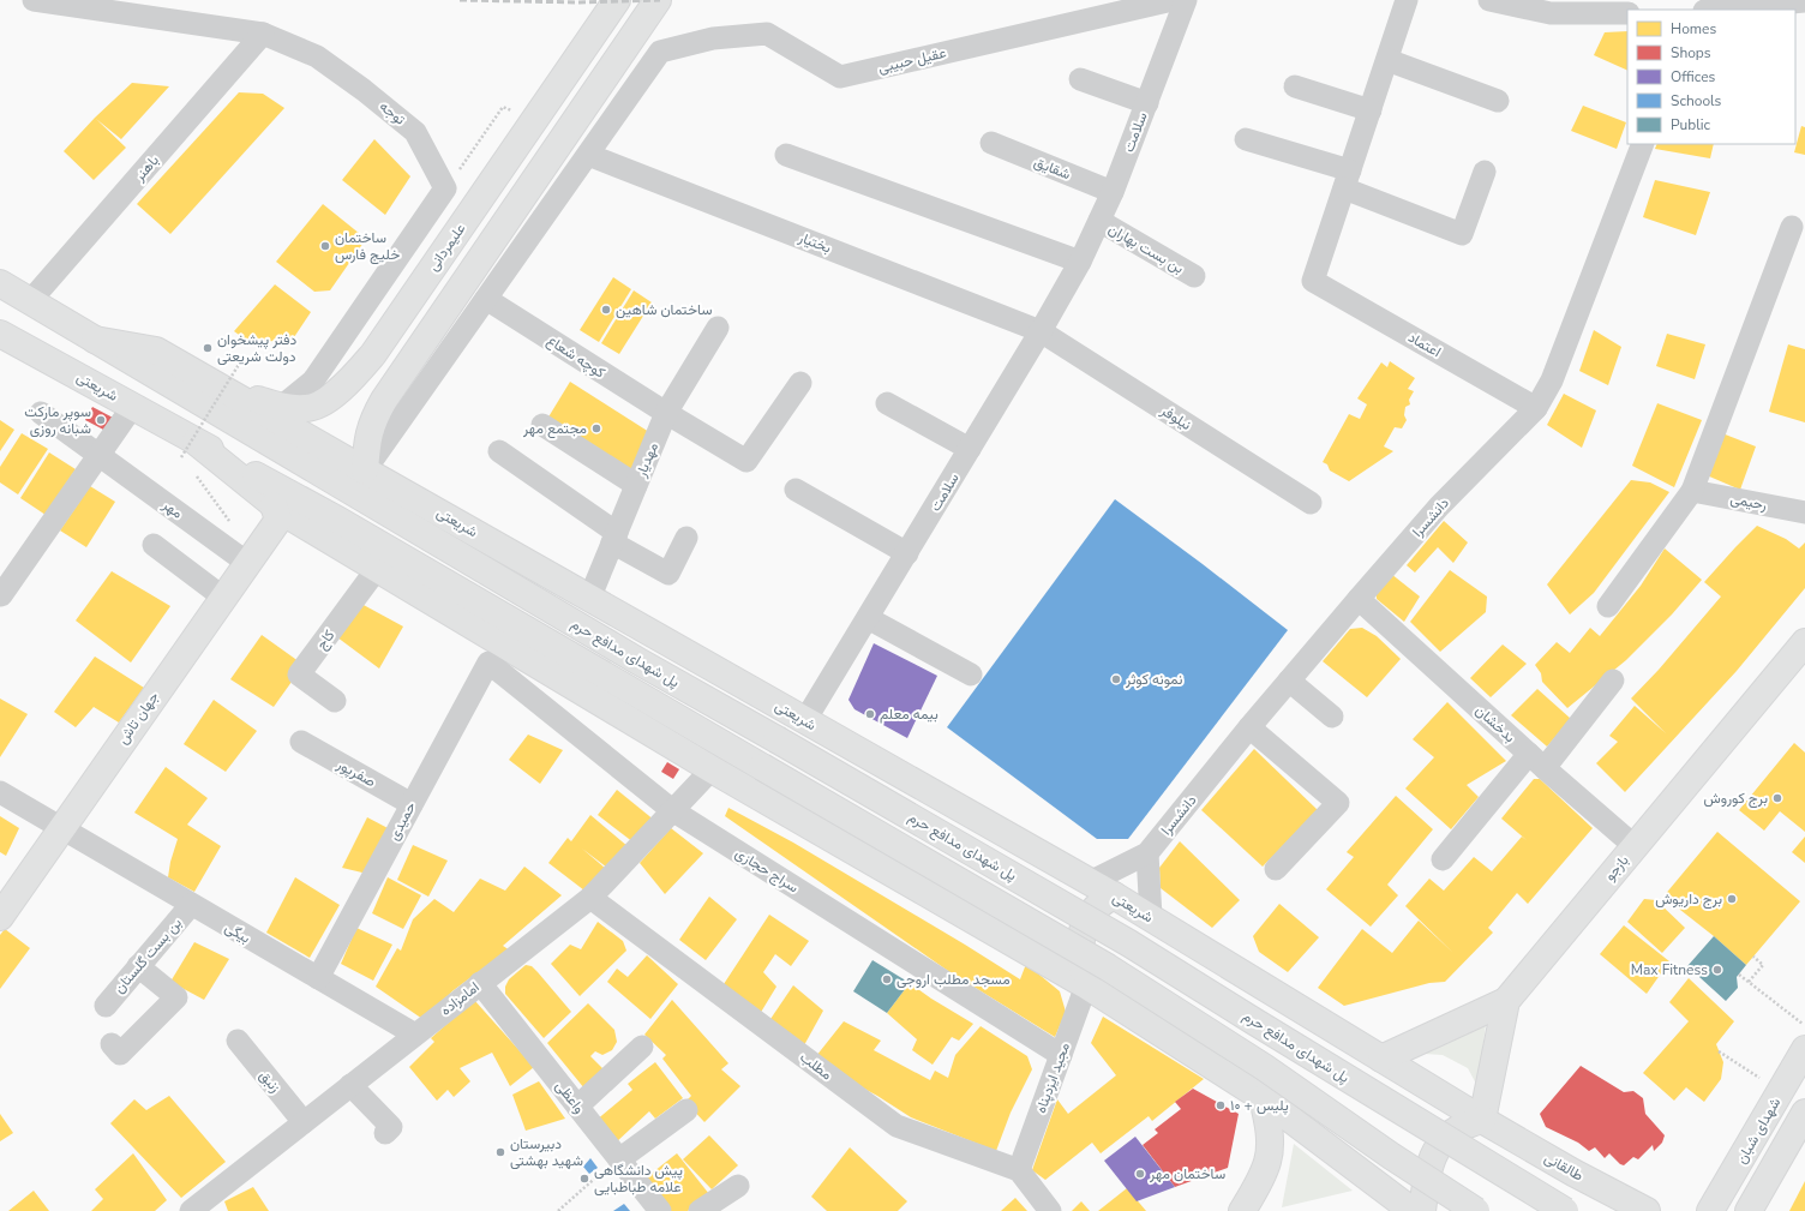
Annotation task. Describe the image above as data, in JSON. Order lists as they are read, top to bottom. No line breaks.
{"streets":{"main road":["علیمردانی","شریعتی","پل شهدای مدافع حرم","جهان تاش","بازجو","شهدای شبان","طالقانی"],"street":["عقیل حبیبی","توجه","سلامت","باهنر","شقایق","بختیار","بن بست بهاران","اعتماد","کوچه شعاع","نیلوفر","مهدیار","رحیمی","مهر","دانشسرا","کاج","بدخشان","صفرپور","حمیدی","سراج حجازی","بیگی","بن بست گلستان","امامزاده","مطلب","مجید ایزدپناه","زنبق","واعظی"]},"crossings":[["عقیل حبیبی","بختیار"],["توجه","باهنر"],["سلامت","شقایق"],["سلامت","بختیار"],["سلامت","بن بست بهاران"],["سلامت","شریعتی"],["سلامت","نیلوفر"],["باهنر","شریعتی"],["بختیار","نیلوفر"],["علیمردانی","شریعتی"],["اعتماد","دانشسرا"],["کوچه شعاع","مهدیار"],["شریعتی","مهدیار"],["شریعتی","دانشسرا"],["شریعتی","کاج"],["شریعتی","پل شهدای مدافع حرم"],["شریعتی","جهان تاش"],["شریعتی","بازجو"],["شریعتی","امامزاده"],["شریعتی","مجید ایزدپناه"],["شریعتی","طالقانی"],["مهر","جهان تاش"],["دانشسرا","بدخشان"],["جهان تاش","بیگی"],["بدخشان","بازجو"],["صفرپور","حمیدی"],["حمیدی","سراج حجازی"],["حمیدی","بیگی"],["بازجو","طالقانی"],["سراج حجازی","امامزاده"],["سراج حجازی","مجید ایزدپناه"],["بیگی","بن بست گلستان"],["بیگی","امامزاده"],["امامزاده","مطلب"],["امامزاده","زنبق"],["امامزاده","واعظی"],["مطلب","مجید ایزدپناه"]],"places":["ساختمان خلیج فارس","ساختمان شاهین","دفتر پیشخوان دولت شریعتی","سوپر مارکت شبانه روزی","مجتمع مهر","نمونه کوثر","بیمه معلم","برج کوروش","برج داریوش","Max Fitness","مسجد مطلب اروجی","پلیس + ۱۰","دبیرستان شهید بهشتی","ساختمان مهر","پیش دانشگاهی علامه طباطبایی"],"legend":["Homes","Shops","Offices","Schools","Public"]}
